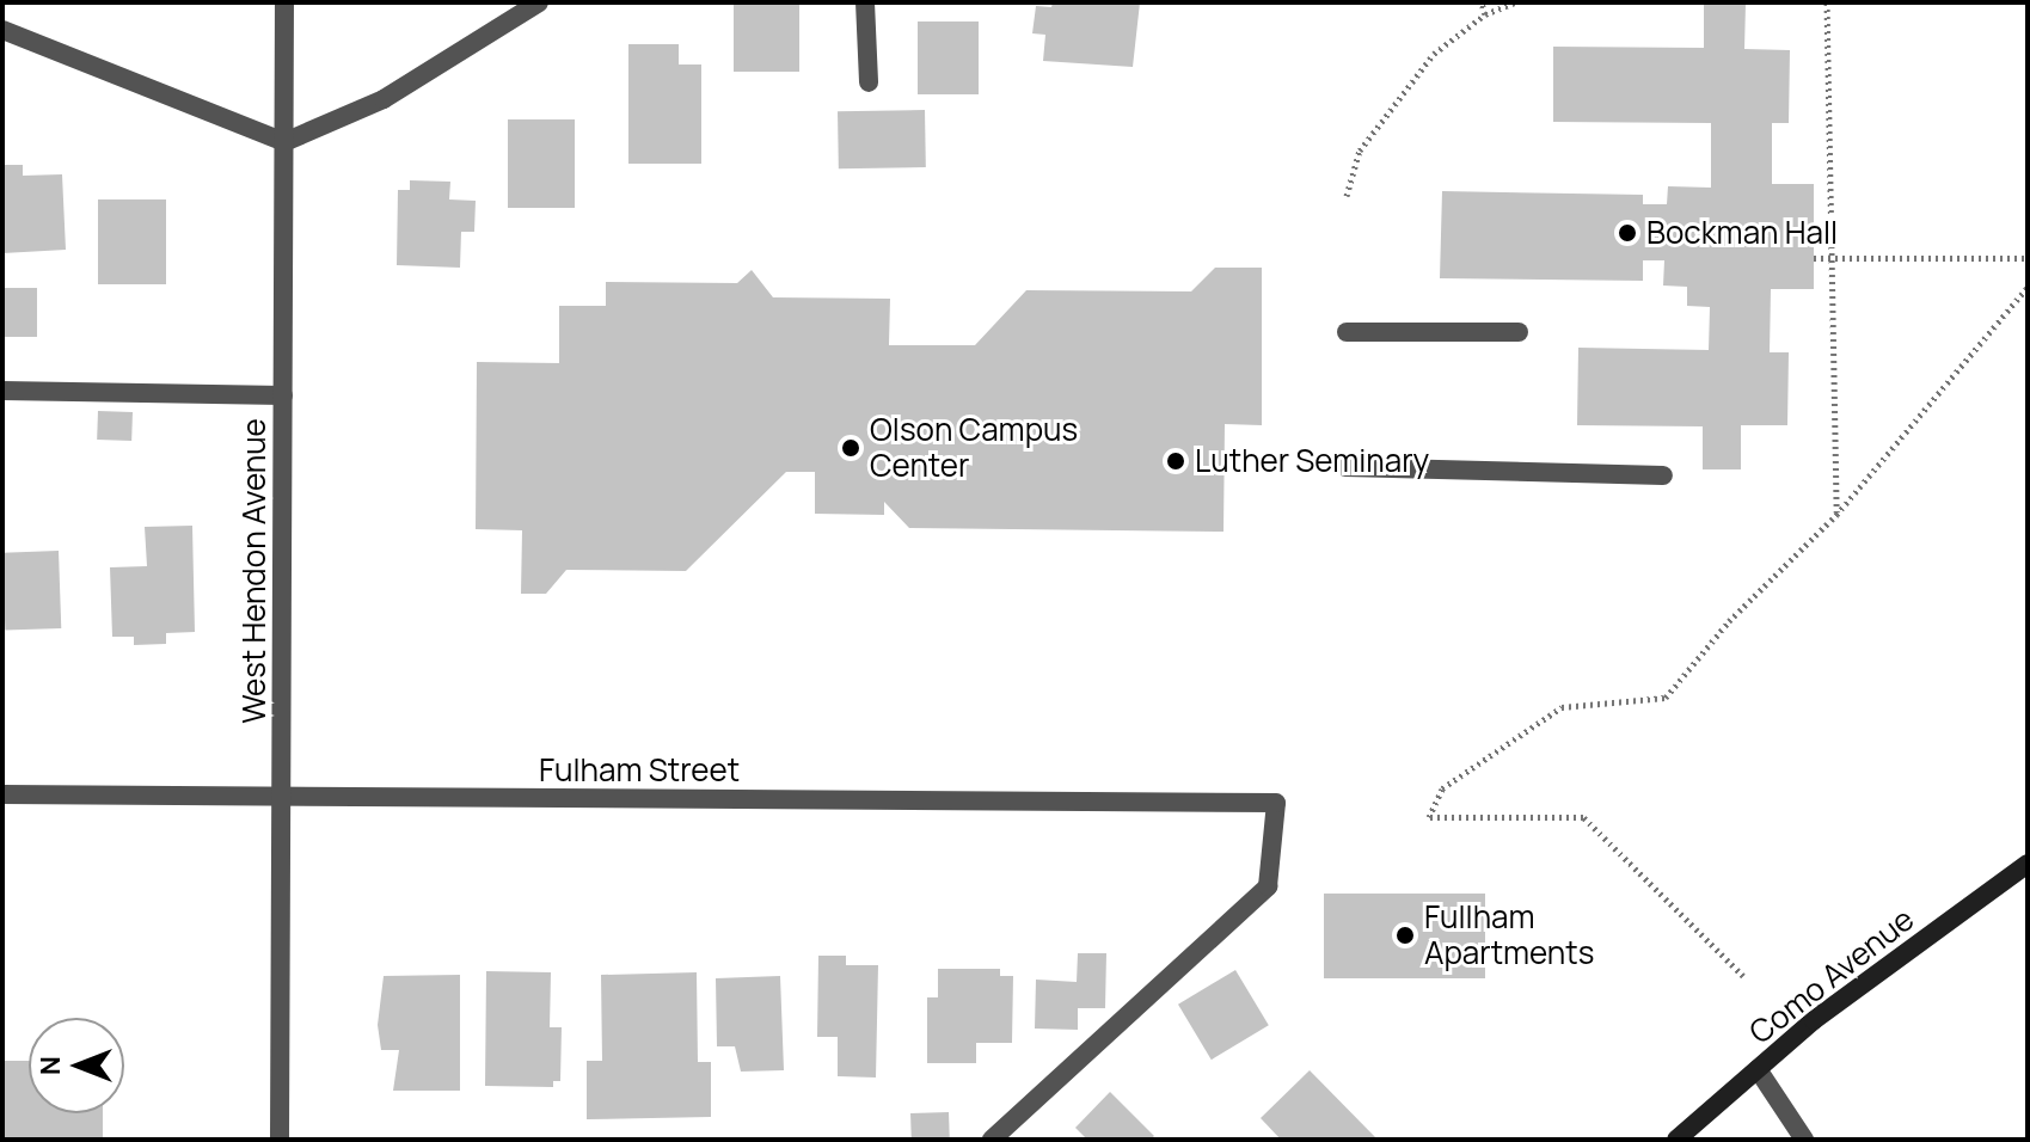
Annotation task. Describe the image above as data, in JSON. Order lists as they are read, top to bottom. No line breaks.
{"streets":{"main road":["Como Avenue"],"street":["West Hendon Avenue","Fulham Street"]},"crossings":[["West Hendon Avenue","Fulham Street"]],"places":["Bockman Hall","Olson Campus Center","Luther Seminary","Fullham Apartments"],"north":"left"}
